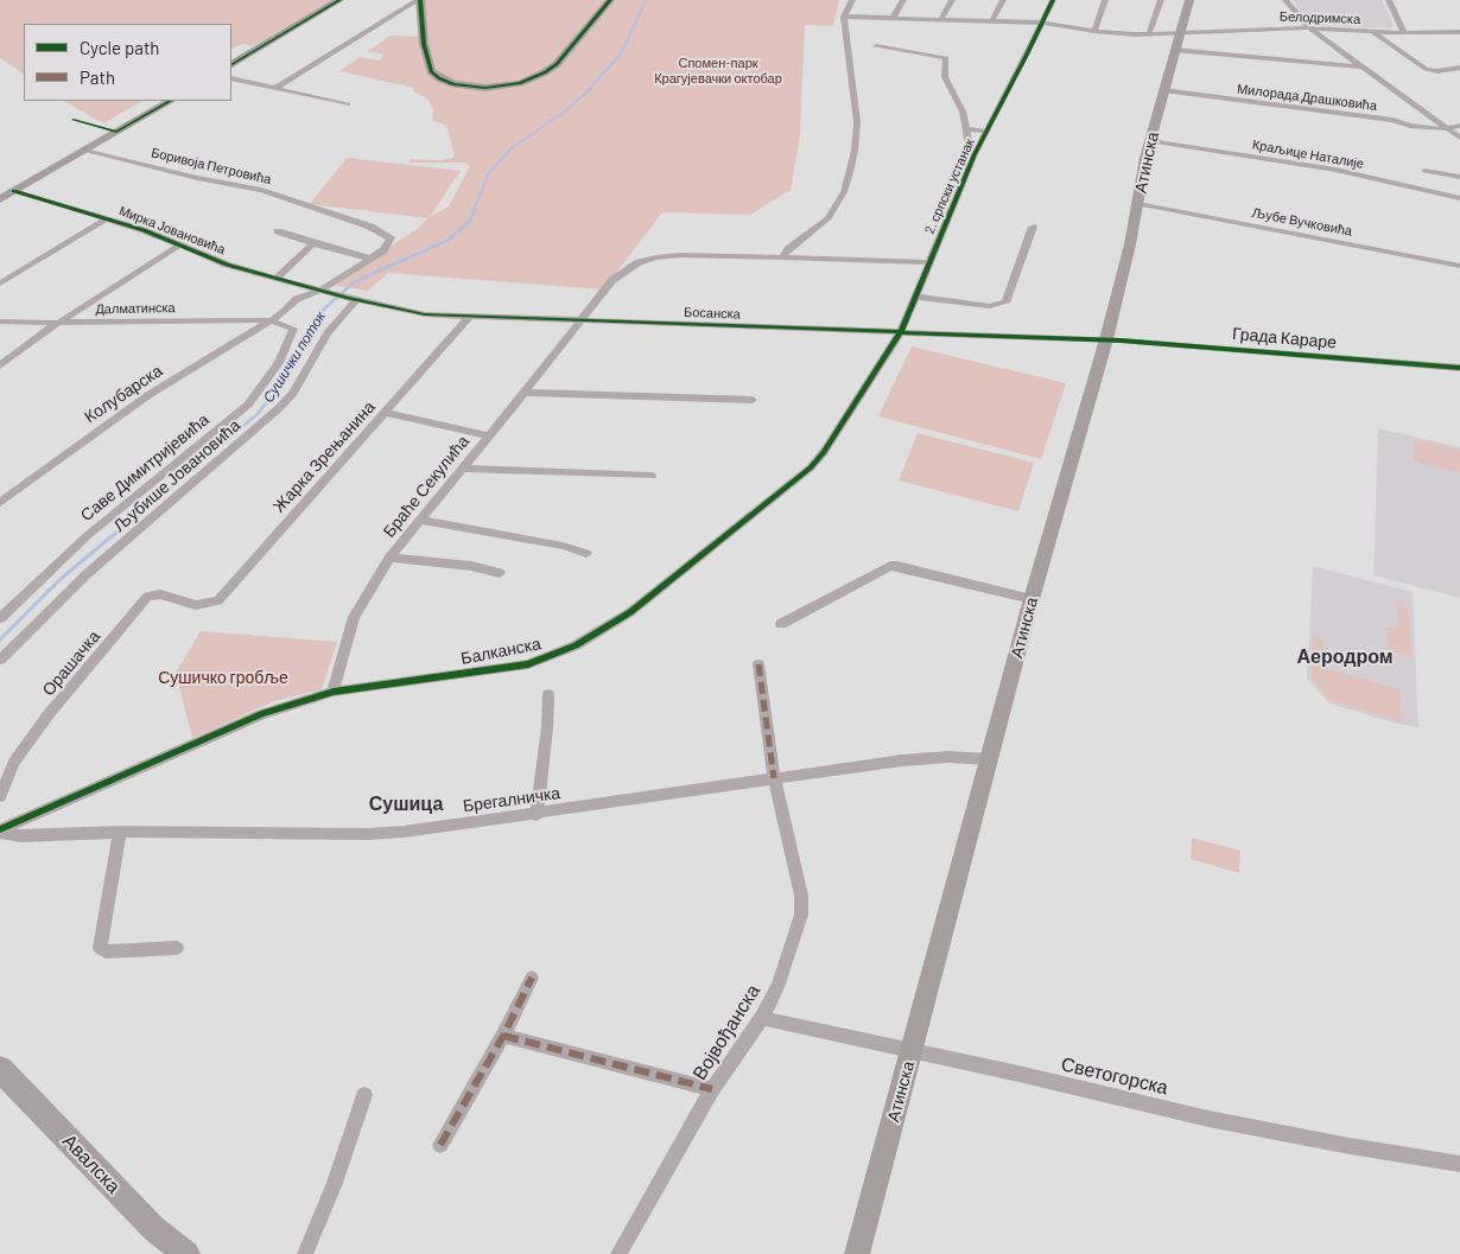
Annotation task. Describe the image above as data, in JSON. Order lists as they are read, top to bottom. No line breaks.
{"streets":{"main road":["Авалска"],"street":["Белодримска","Милорада Драшковића","Краљице Наталије","Атинска","Боривоја Петровића","2. српски устанак","Љубе Вучковића","Мирка Јовановића","Далматинска","Босанска","Града Караре","Колубарска","Жарка Зрењанина","Саве Димитријевића","Љубише Јовановића","Браће Секулића","Балканска","Орашачка","Брегалничка","Војвођанска","Светогорска"]},"crossings":[["Белодримска","Атинска"],["Белодримска","2. српски устанак"],["Милорада Драшковића","Атинска"],["Краљице Наталије","Атинска"],["Атинска","Љубе Вучковића"],["Атинска","Босанска"],["Атинска","Града Караре"],["Атинска","Брегалничка"],["Атинска","Светогорска"],["2. српски устанак","Босанска"],["2. српски устанак","Браће Секулића"],["2. српски устанак","Балканска"],["Мирка Јовановића","Босанска"],["Далматинска","Колубарска"],["Босанска","Града Караре"],["Босанска","Жарка Зрењанина"],["Босанска","Љубише Јовановића"],["Босанска","Браће Секулића"],["Босанска","Балканска"],["Жарка Зрењанина","Орашачка"],["Браће Секулића","Балканска"],["Балканска","Брегалничка"],["Брегалничка","Војвођанска"],["Војвођанска","Светогорска"]],"districts":["Аеродром","Сушица"],"water":["Сушички поток"],"parks":["Спомен-парк Крагујевачки октобар","Сушичко гробље"],"legend":["Cycle path","Path"]}
